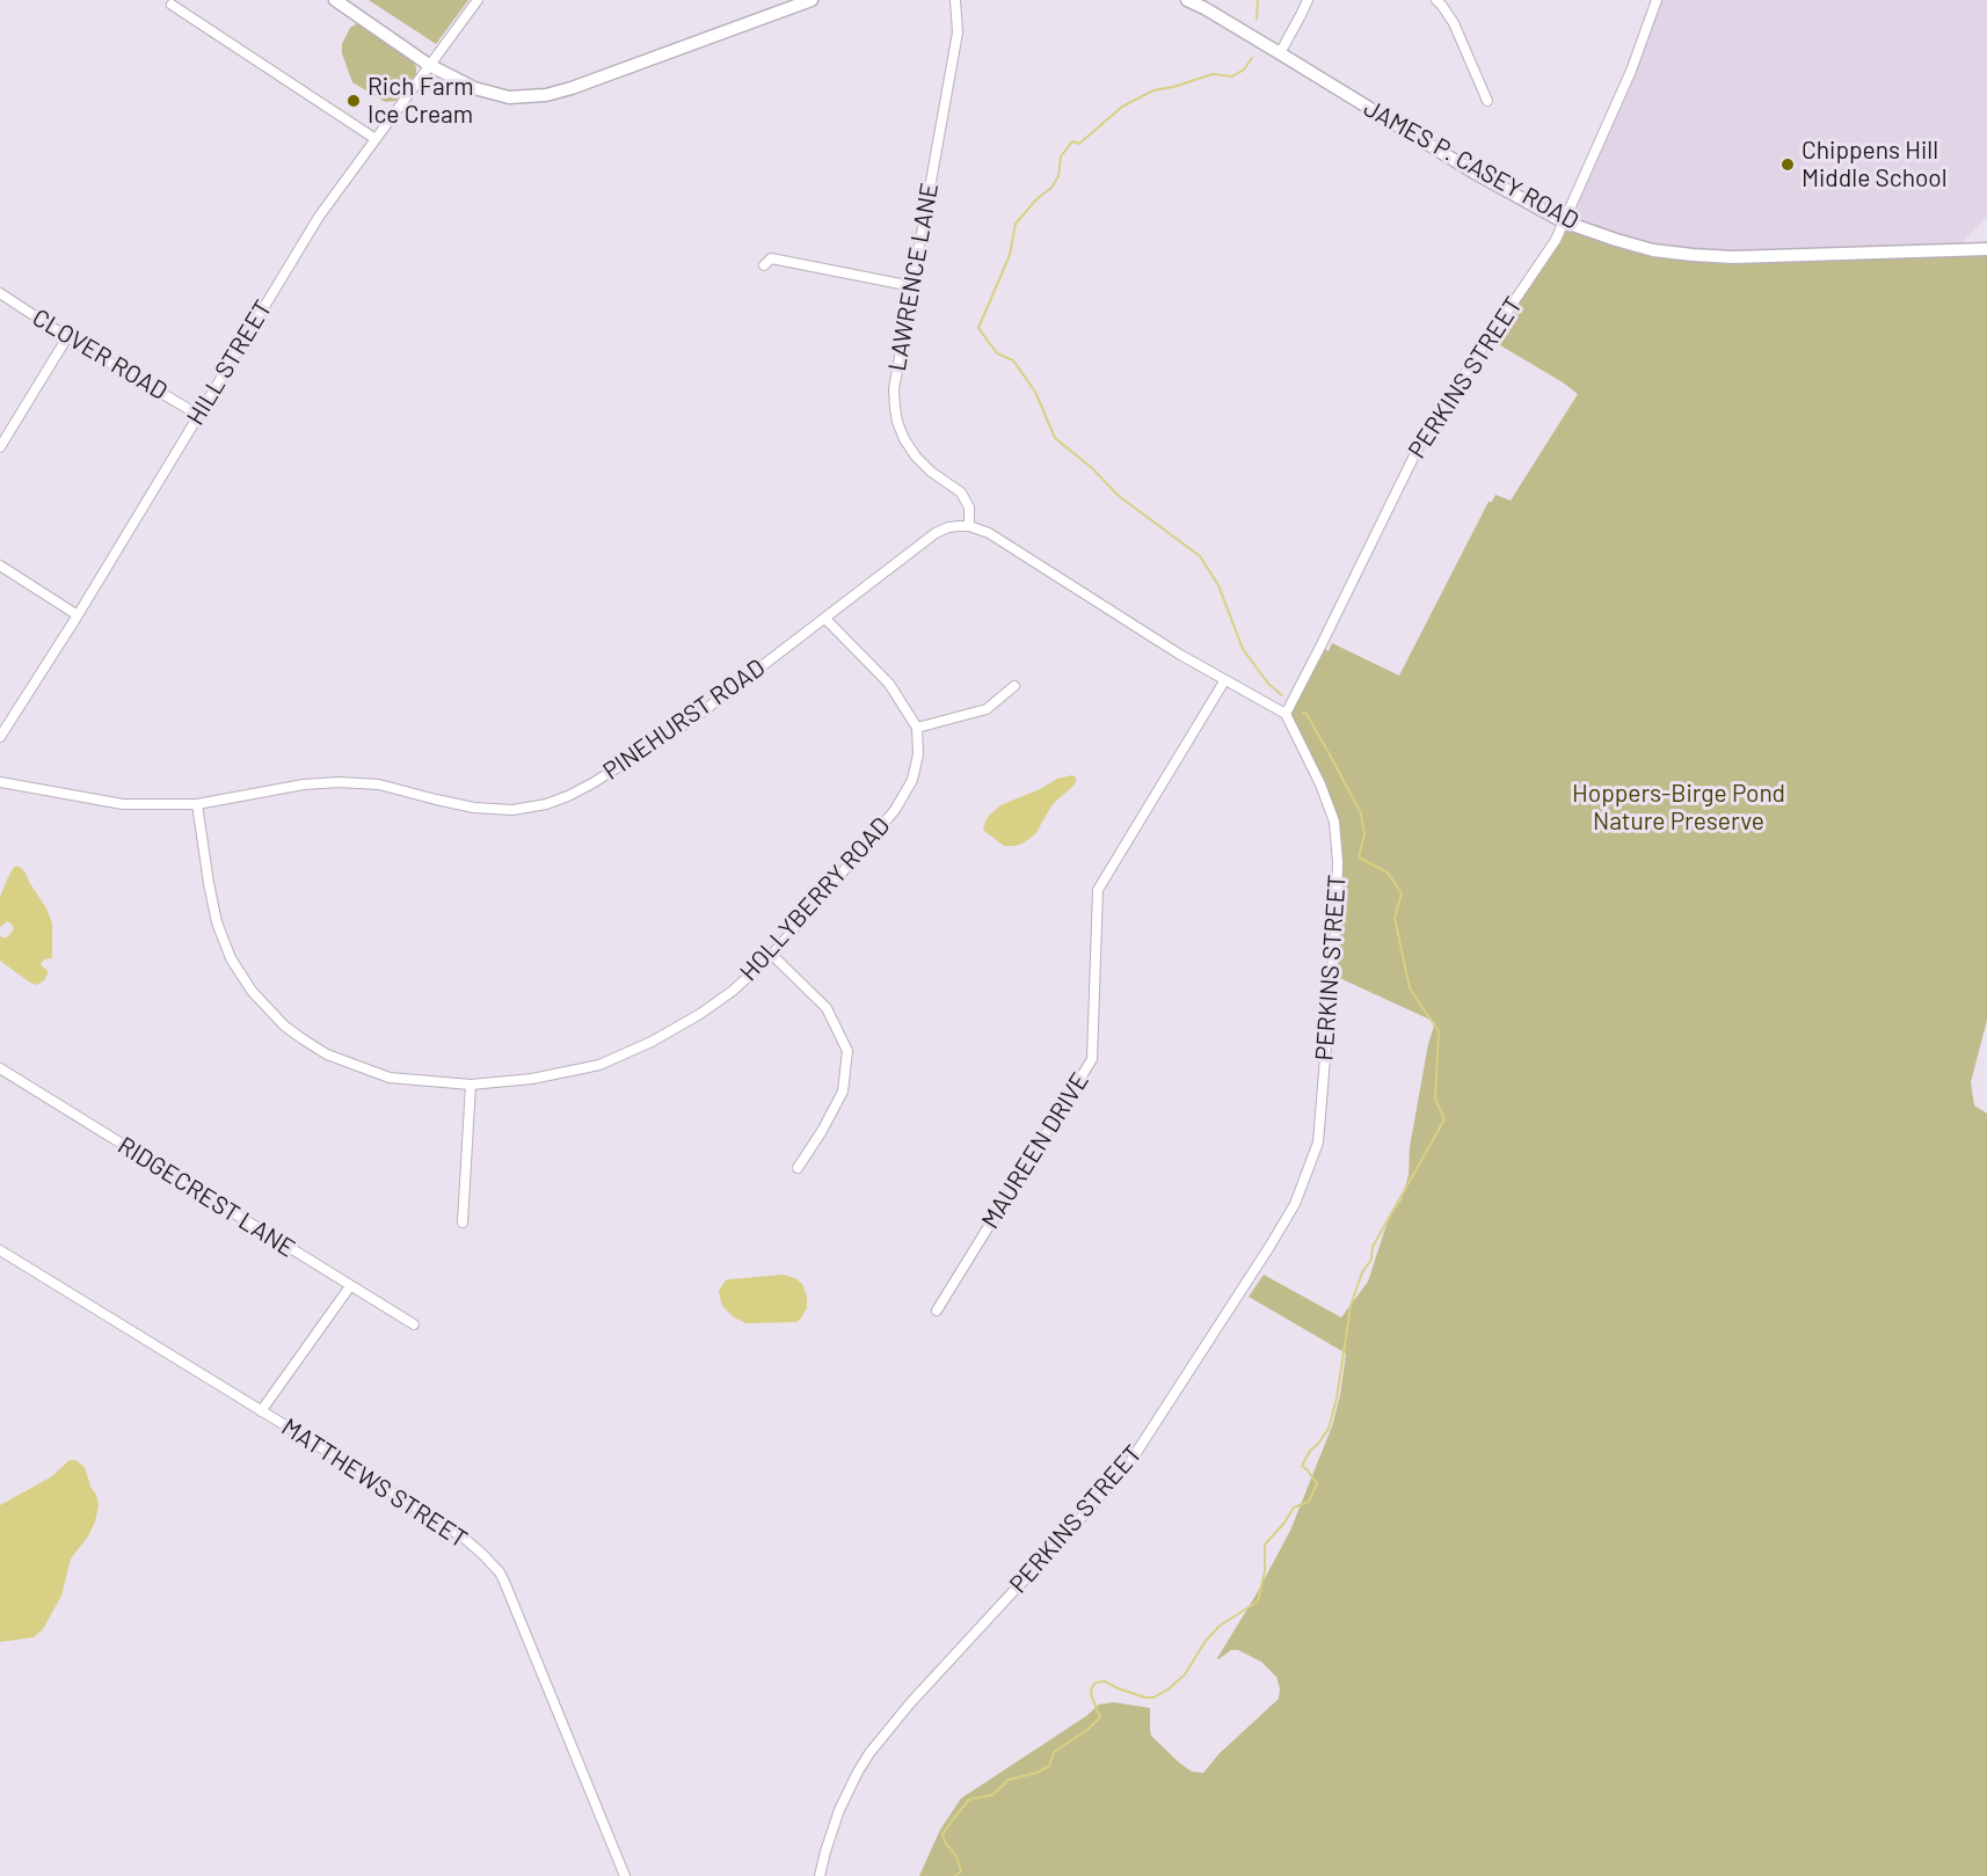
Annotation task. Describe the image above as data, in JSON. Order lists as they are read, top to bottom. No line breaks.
{"streets":{"main road":["JAMES P. CASEY ROAD"],"street":["LAWRENCE LANE","CLOVER ROAD","HILL STREET","PERKINS STREET","PINEHURST ROAD","HOLLYBERRY ROAD","MAUREEN DRIVE","RIDGECREST LANE","MATTHEWS STREET"]},"crossings":[["JAMES P. CASEY ROAD","PERKINS STREET"],["LAWRENCE LANE","PINEHURST ROAD"],["CLOVER ROAD","HILL STREET"],["PINEHURST ROAD","HOLLYBERRY ROAD"]],"parks":["Hoppers-Birge Pond Nature Preserve"],"places":["Rich Farm Ice Cream","Chippens Hill Middle School"]}
